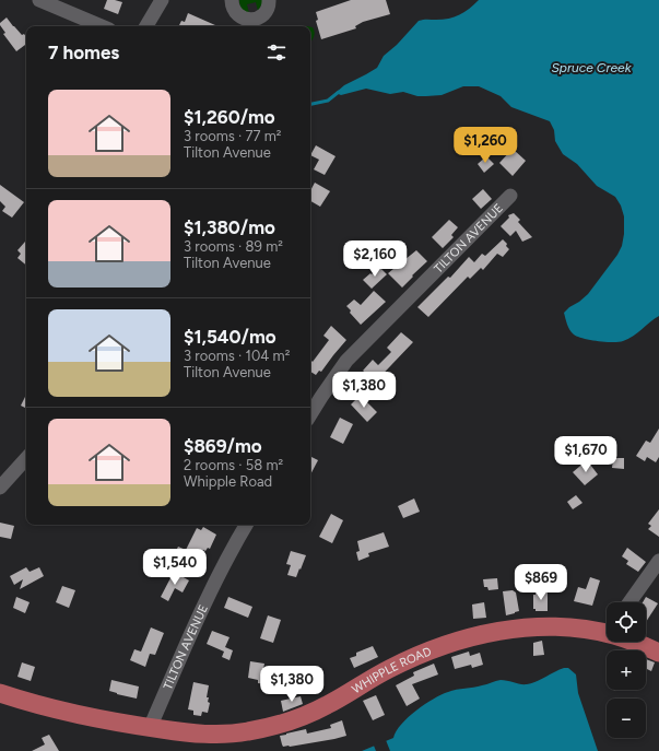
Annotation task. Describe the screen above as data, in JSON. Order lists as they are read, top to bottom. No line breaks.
{"streets":{"main road":["WHIPPLE ROAD"],"street":["TILTON AVENUE"]},"crossings":[["TILTON AVENUE","WHIPPLE ROAD"]],"water":["Spruce Creek"],"page":{"heading":"7 homes","list":[{"name":"$1,260/mo","note":"3 rooms · 77 m² · Tilton Avenue"},{"name":"$1,380/mo","note":"3 rooms · 89 m² · Tilton Avenue"},{"name":"$1,540/mo","note":"3 rooms · 104 m² · Tilton Avenue"},{"name":"$869/mo","note":"2 rooms · 58 m² · Whipple Road"}],"price":["$1,260","$2,160","$1,380","$1,670","$1,540","$869","$1,380"],"map_buttons":["+","−"]}}
